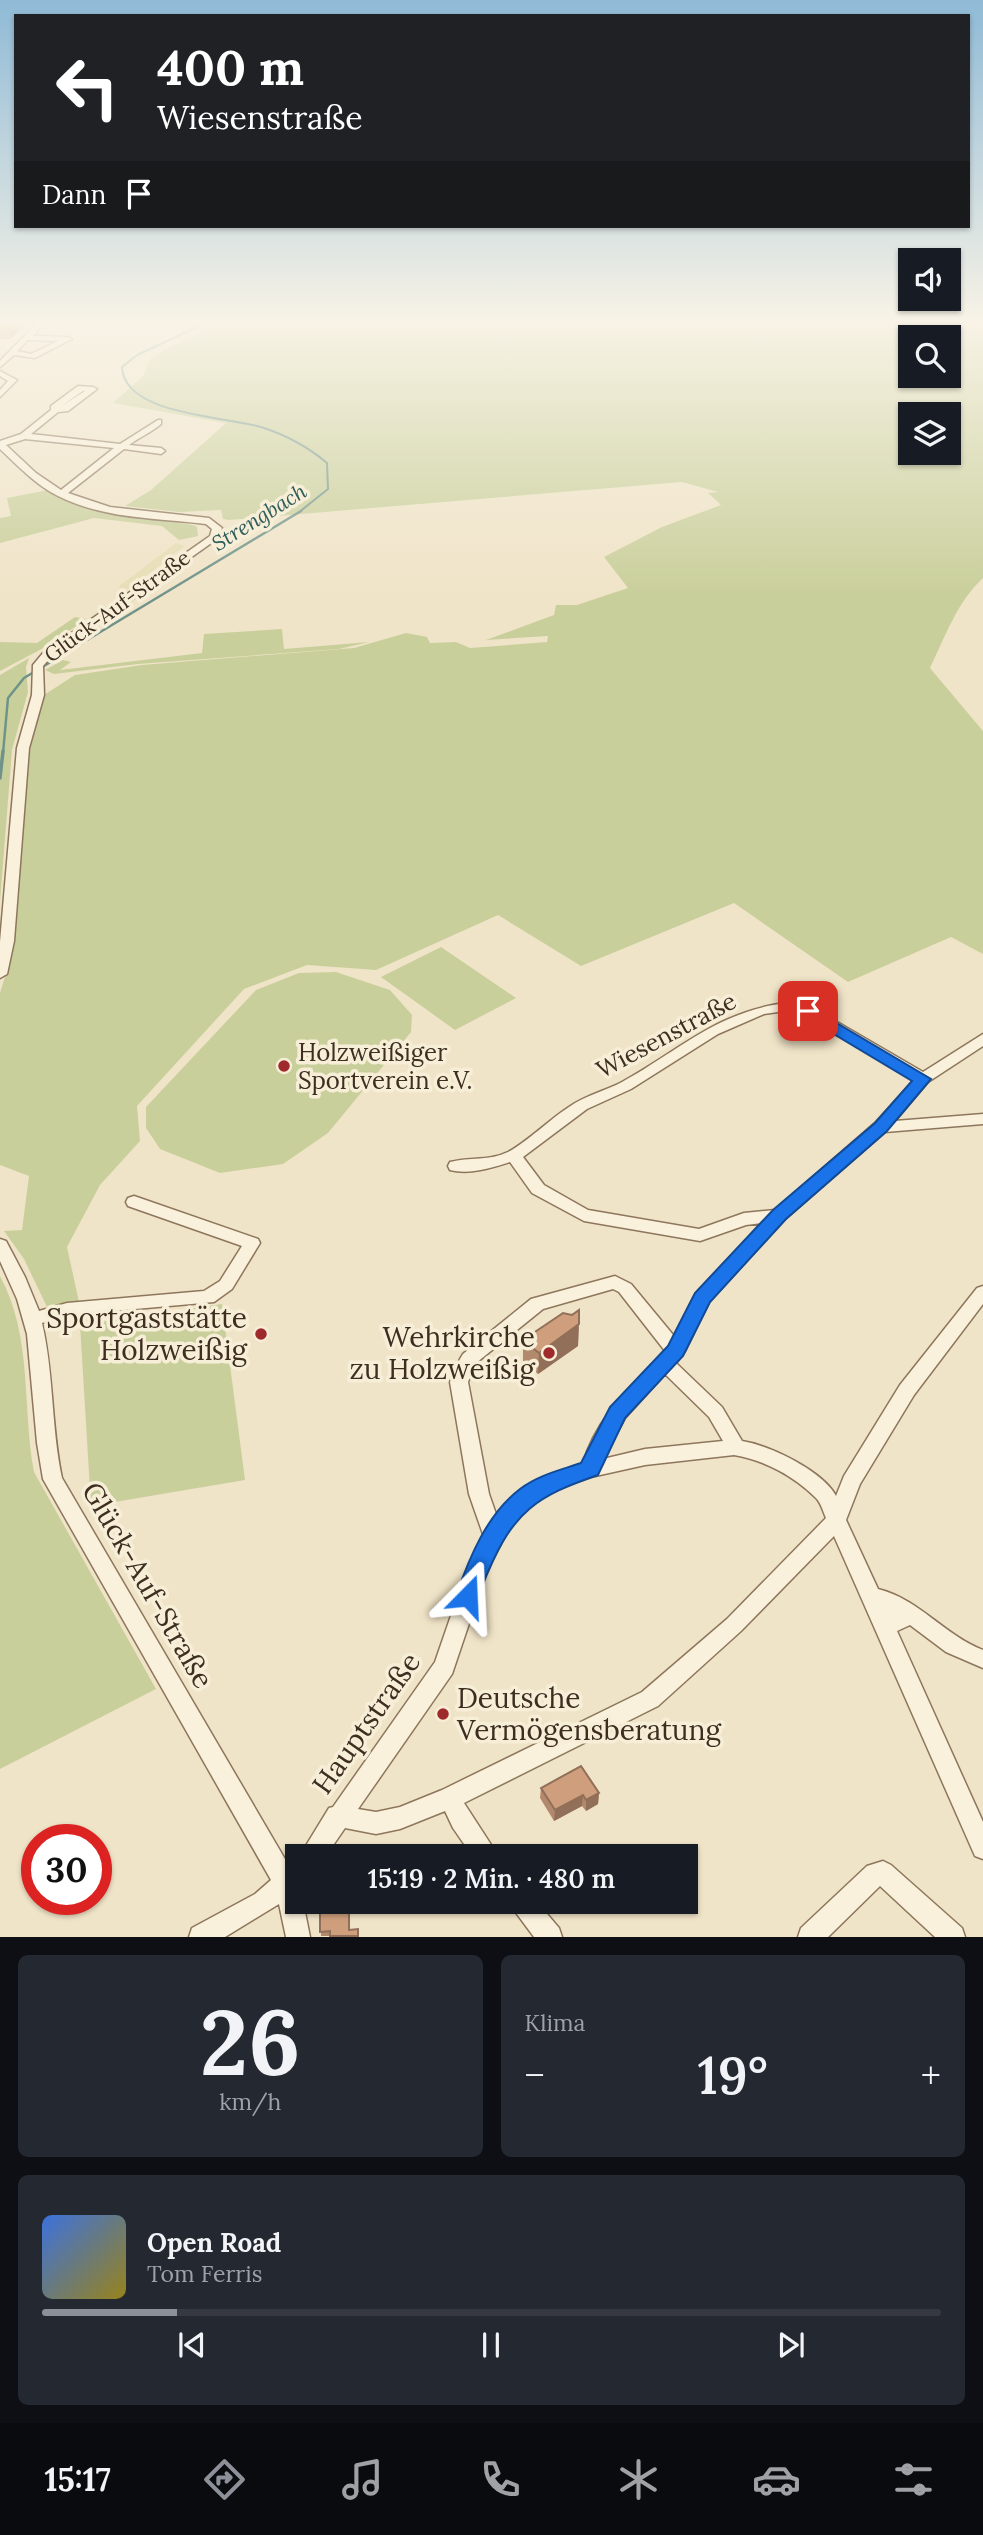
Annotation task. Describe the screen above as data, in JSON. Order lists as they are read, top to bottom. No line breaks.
{"streets":{"street":["Glück-Auf-Straße","Wiesenstraße","Hauptstraße"]},"water":["Strengbach"],"places":["Holzweißiger Sportverein e.V.","Sportgaststätte Holzweißig","Wehrkirche zu Holzweißig","Deutsche Vermögensberatung"],"page":{"turn":["400 m","Wiesenstraße"],"then":"Dann","limit":"30","trip":"15:19 · 2 Min. · 480 m","tile":[["26","km/h"],"Klima"],"heat":["−","19°","+"],"song":["Open Road","Tom Ferris"],"tabs":"15:17"}}
